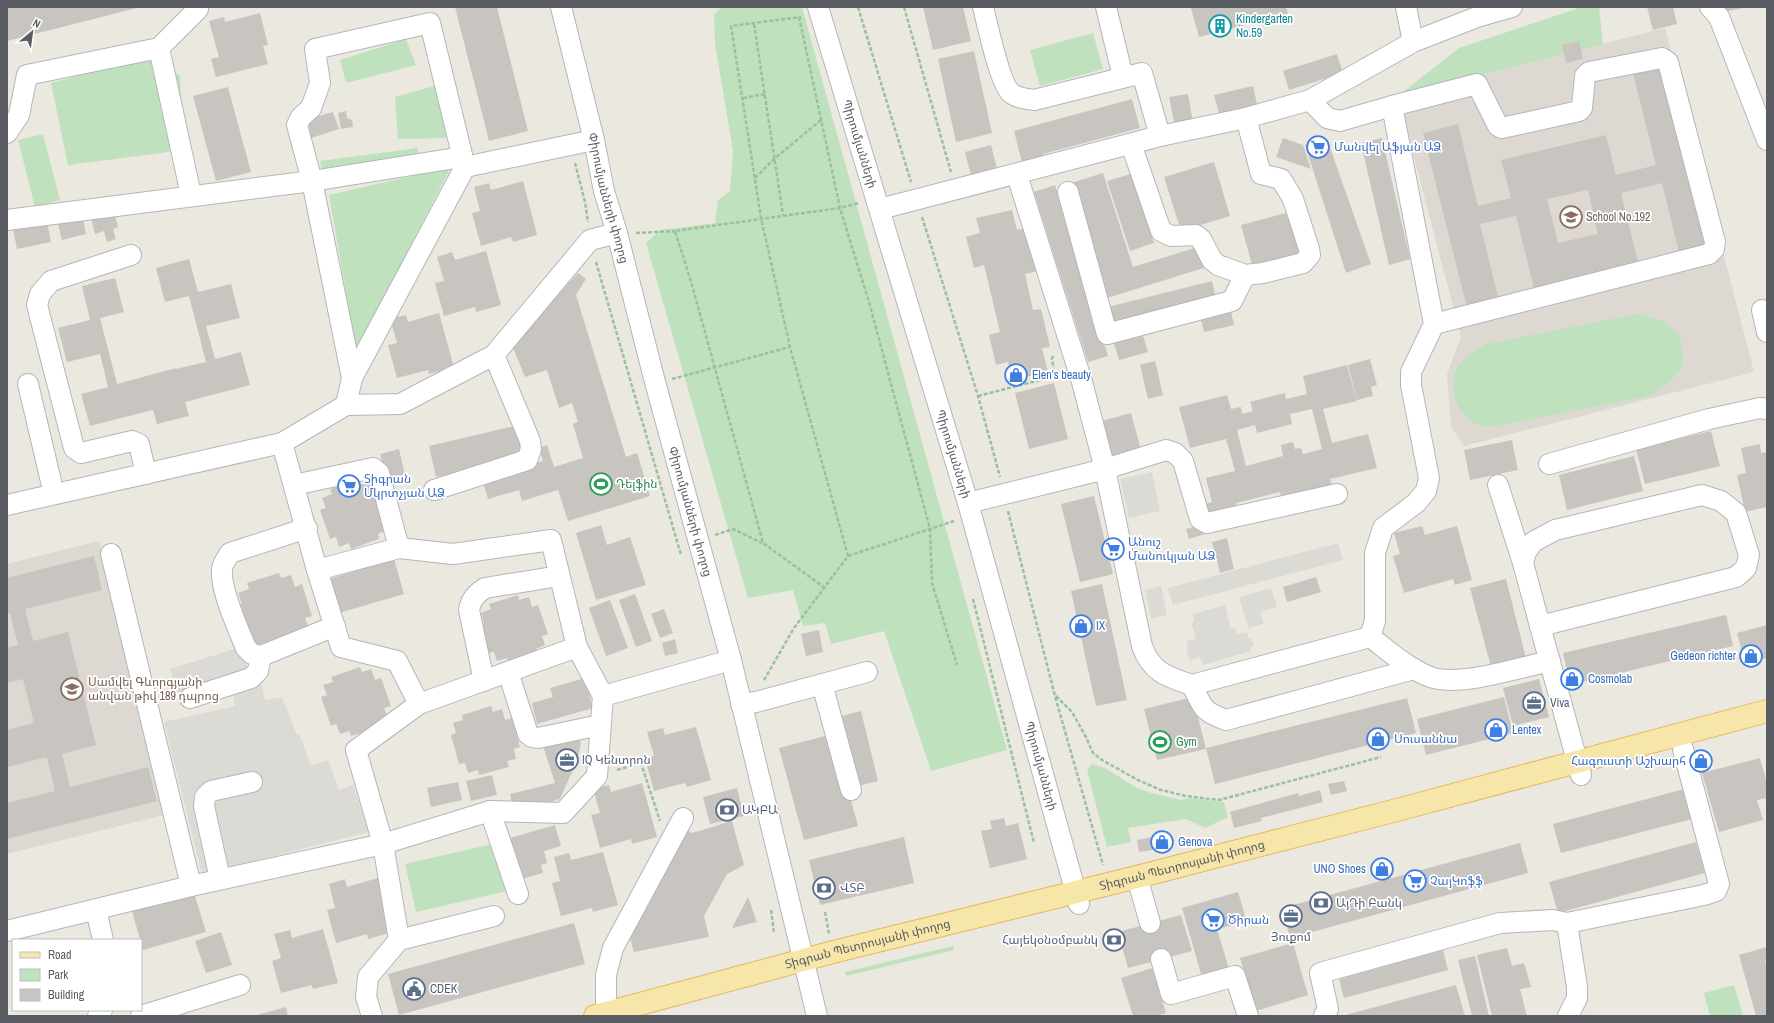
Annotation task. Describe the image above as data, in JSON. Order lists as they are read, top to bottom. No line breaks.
{"streets":{"main road":["Տիգրան Պետրոսյանի փողոց"],"street":["Պիրումյանների","Փիրումյանների փողոց"]},"crossings":[["Պիրումյանների","Տիգրան Պետրոսյանի փողոց"],["Փիրումյանների փողոց","Տիգրան Պետրոսյանի փողոց"]],"places":{"building":["Kindergarten No.59"],"supermarket":["Մանվել Աֆյան ԱՁ","Տիգրան Մկրտչյան ԱՁ","Անուշ Մանուկյան ԱՁ","ՉայԿոֆֆ","Ծիրան"],"school or university":["School No.192","Սամվել Գևորգյանի անվան թիվ 189 դպրոց"],"shop":["Elen’s beauty","IX","Gedeon richter","Cosmolab","Lentex","Սուսաննա","Հագուստի Աշխարհ","Genova","UNO Shoes"],"sports":["Դելֆին","Gym"],"office":["Viva","IQ Կենտրոն","Յուքոմ"],"bank":["ԱԿԲԱ","ՎՏԲ","ԱյԴի Բանկ","Հայեկօնօմբանկ"],"public building":["CDEK"]},"legend":["Road","Park","Building"],"north":"top right"}
